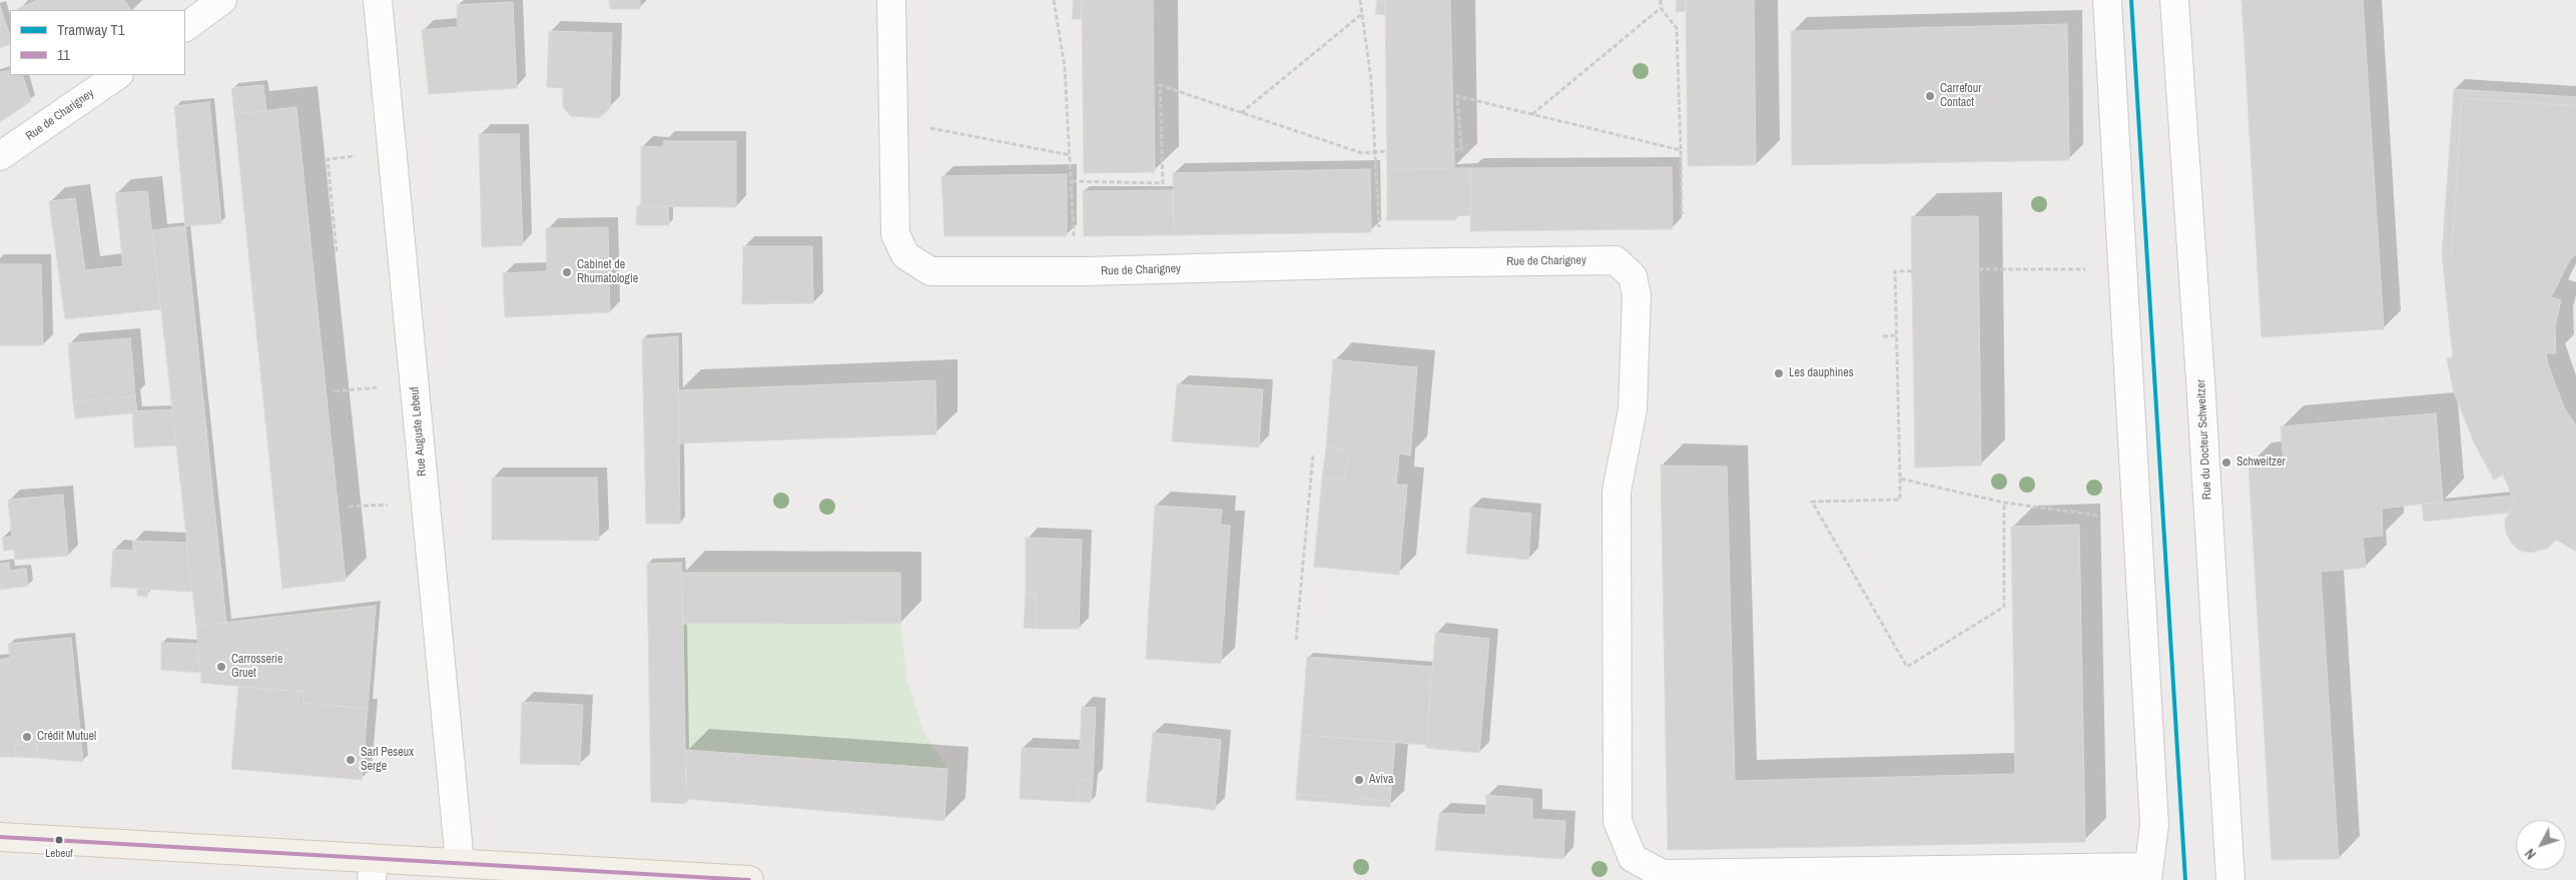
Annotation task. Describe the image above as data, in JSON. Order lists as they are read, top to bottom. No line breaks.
{"streets":{"street":["Rue de Charigney","Rue Auguste Lebeuf","Rue du Docteur Schweitzer"]},"places":["Carrefour Contact","Cabinet de Rhumatologie","Les dauphines","Schweitzer","Carrosserie Gruet","Crédit Mutuel","Sarl Peseux Serge","Aviva","Lebeuf"],"lines":["tram line T1","transit line 11"],"legend":["Tramway T1","11"],"north":"bottom left"}
